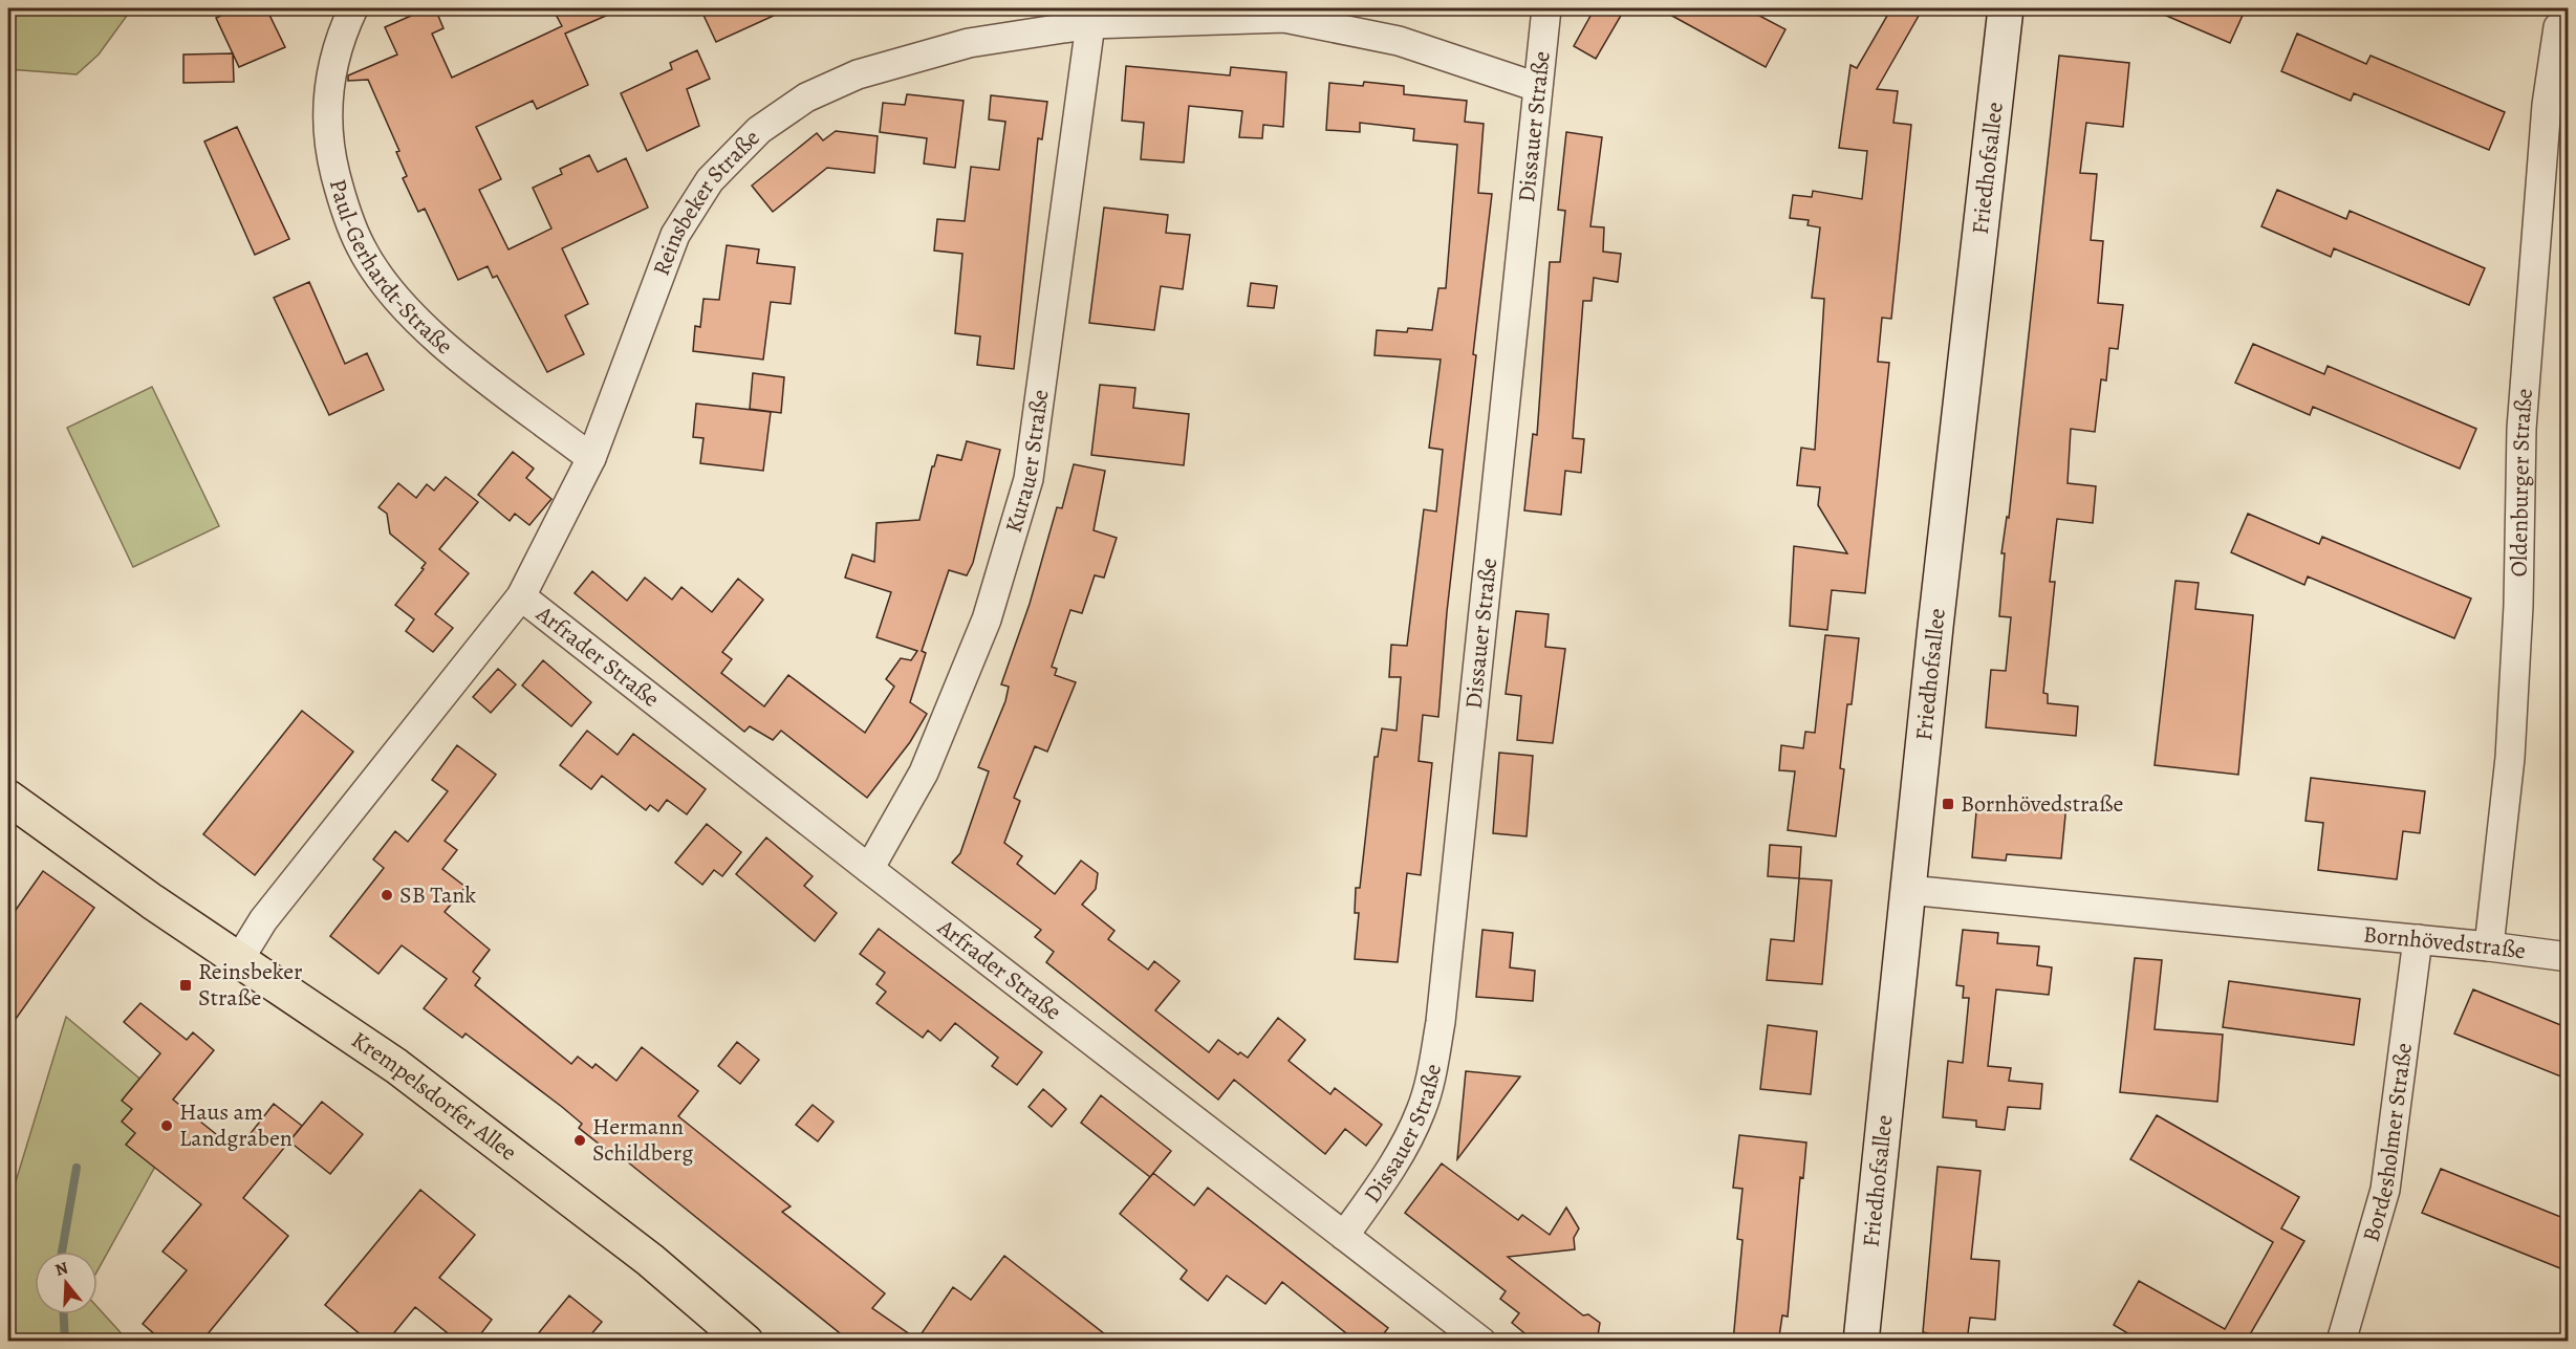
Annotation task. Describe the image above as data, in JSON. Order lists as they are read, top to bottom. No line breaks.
{"streets":{"main road":["Krempelsdorfer Allee"],"street":["Dissauer Straße","Friedhofsallee","Reinsbeker Straße","Paul-Gerhardt-Straße","Kurauer Straße","Oldenburger Straße","Arfrader Straße","Bornhövedstraße","Bordesholmer Straße"]},"crossings":[["Dissauer Straße","Reinsbeker Straße"],["Dissauer Straße","Arfrader Straße"],["Friedhofsallee","Bornhövedstraße"],["Reinsbeker Straße","Paul-Gerhardt-Straße"],["Reinsbeker Straße","Kurauer Straße"],["Reinsbeker Straße","Arfrader Straße"],["Reinsbeker Straße","Krempelsdorfer Allee"],["Kurauer Straße","Arfrader Straße"],["Oldenburger Straße","Bornhövedstraße"],["Bornhövedstraße","Bordesholmer Straße"]],"places":{"transit":["Bornhövedstraße","Reinsbeker Straße"],"other":["SB Tank","Haus am Landgraben","Hermann Schildberg"]},"north":"top"}
